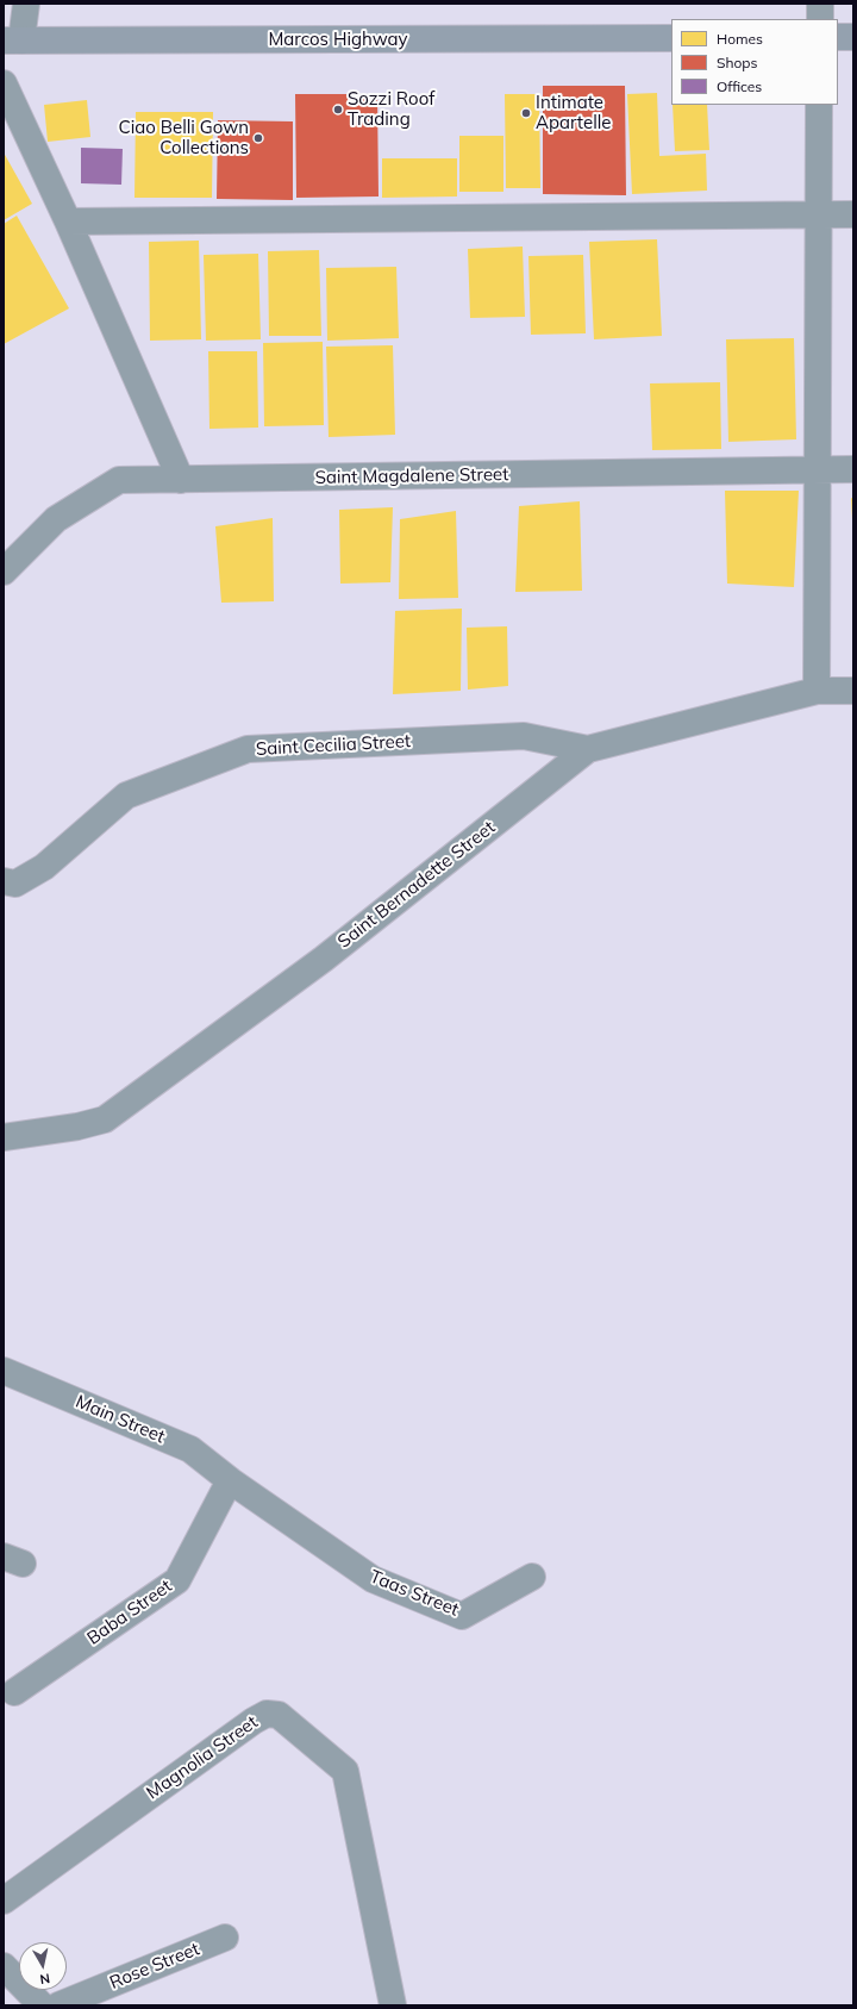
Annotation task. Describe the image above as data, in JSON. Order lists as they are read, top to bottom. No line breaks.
{"streets":{"main road":["Marcos Highway"],"street":["Saint Magdalene Street","Saint Cecilia Street","Saint Bernadette Street","Main Street","Taas Street","Baba Street","Magnolia Street","Rose Street"]},"crossings":[["Saint Cecilia Street","Saint Bernadette Street"],["Main Street","Taas Street"],["Main Street","Baba Street"],["Taas Street","Baba Street"]],"places":["Sozzi Roof Trading","Intimate Apartelle","Ciao Belli Gown Collections"],"legend":["Homes","Shops","Offices"],"north":"bottom"}
